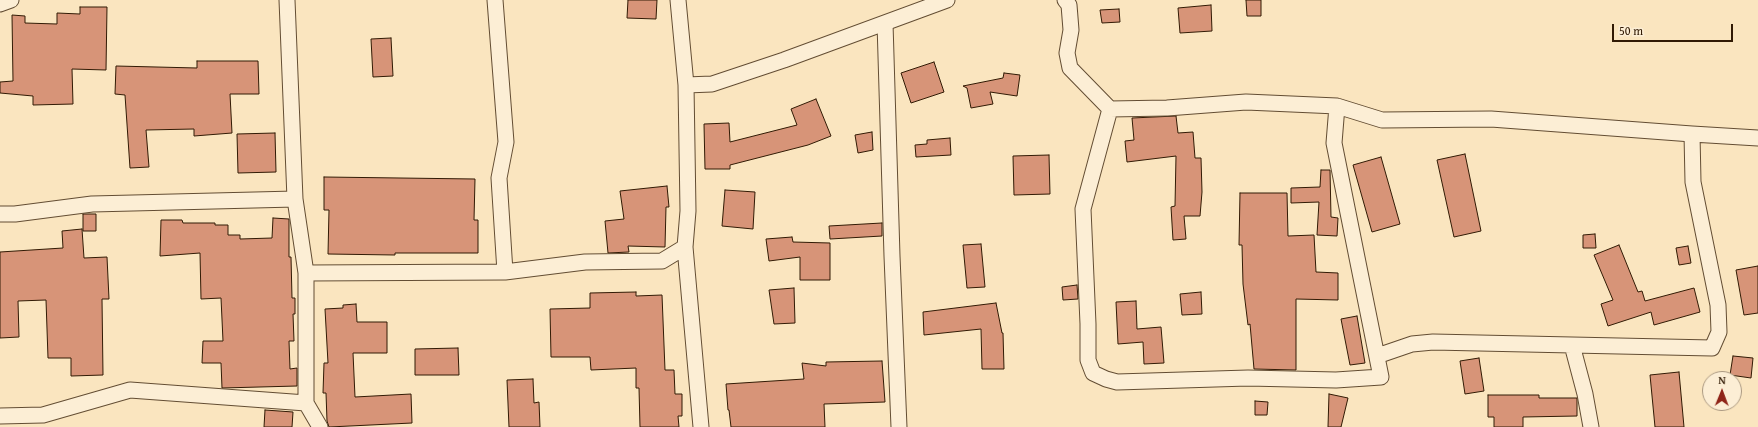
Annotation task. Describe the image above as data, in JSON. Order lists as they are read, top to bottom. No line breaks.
{"scale_bar":"50 m","north":"top"}
